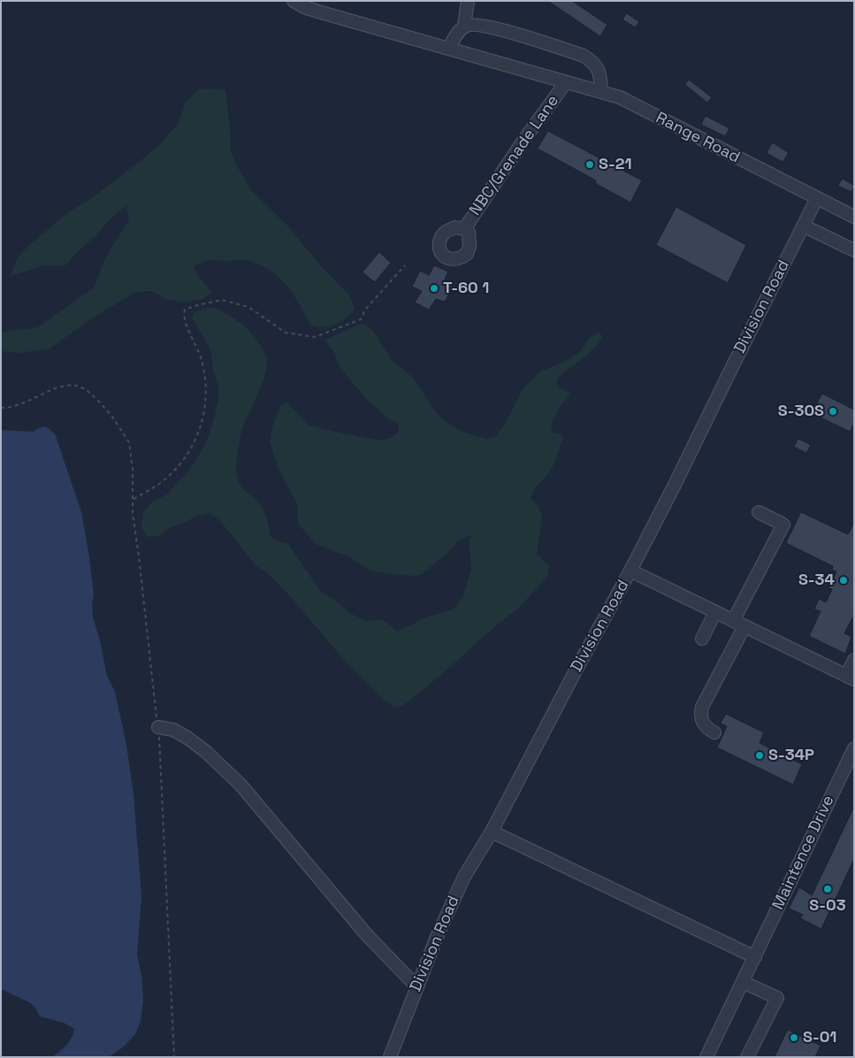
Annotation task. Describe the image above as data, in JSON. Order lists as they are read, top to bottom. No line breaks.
{"streets":{"street":["Range Road","NBC/Grenade Lane","Division Road","Maintence Drive"]},"crossings":[["Range Road","NBC/Grenade Lane"],["Range Road","Division Road"]],"places":["S-21","T-60 1","S-30S","S-34","S-34P","S-03","S-01"]}
